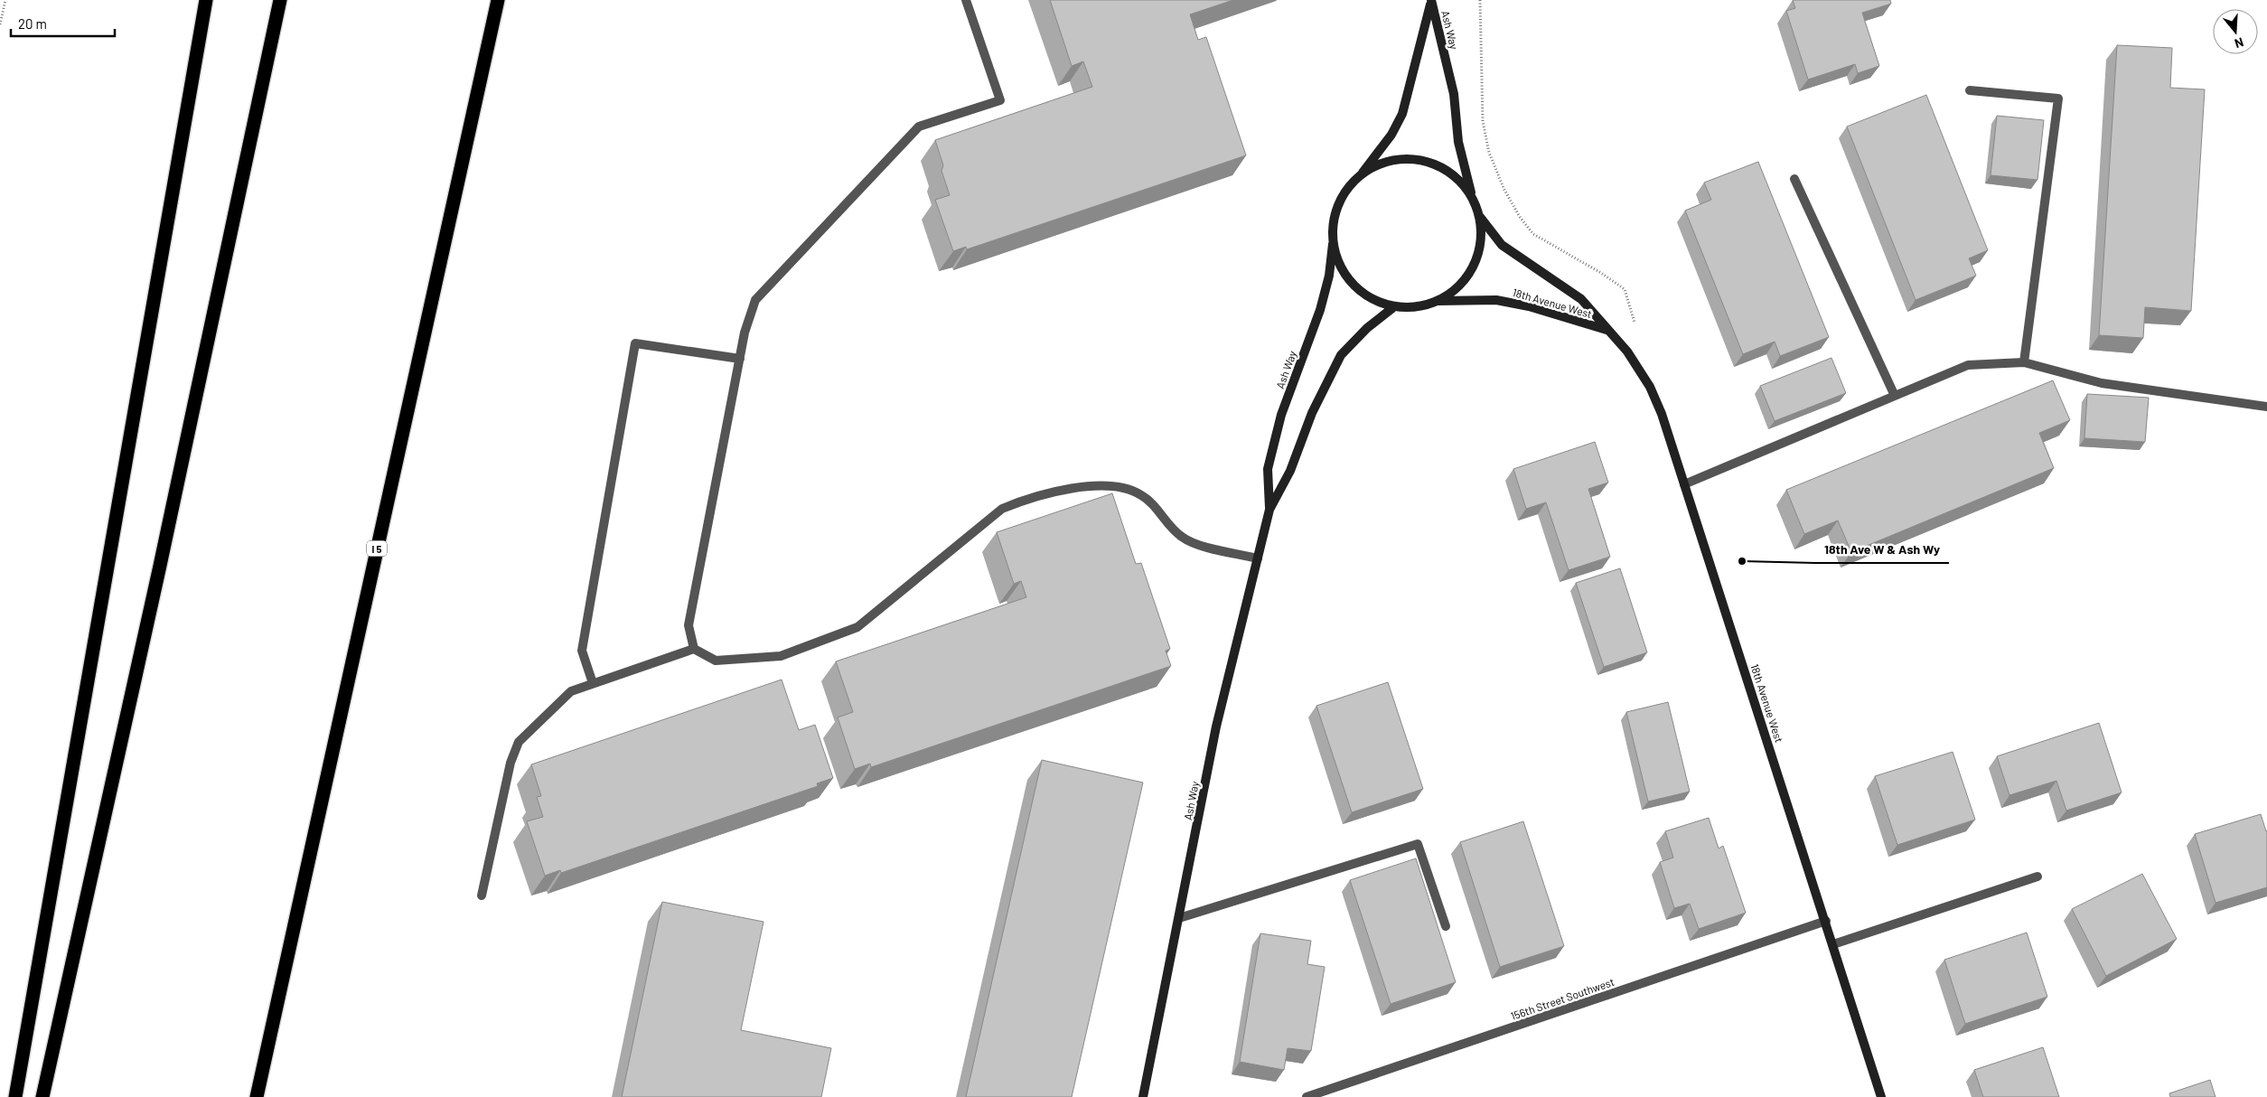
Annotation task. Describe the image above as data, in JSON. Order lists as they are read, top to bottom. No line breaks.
{"streets":{"highway":["I 5"],"street":["Ash Way","18th Avenue West","156th Street Southwest"]},"crossings":[["Ash Way","18th Avenue West"],["18th Avenue West","156th Street Southwest"]],"places":["18th Ave W & Ash Wy"],"scale_bar":"20 m","north":"bottom"}
